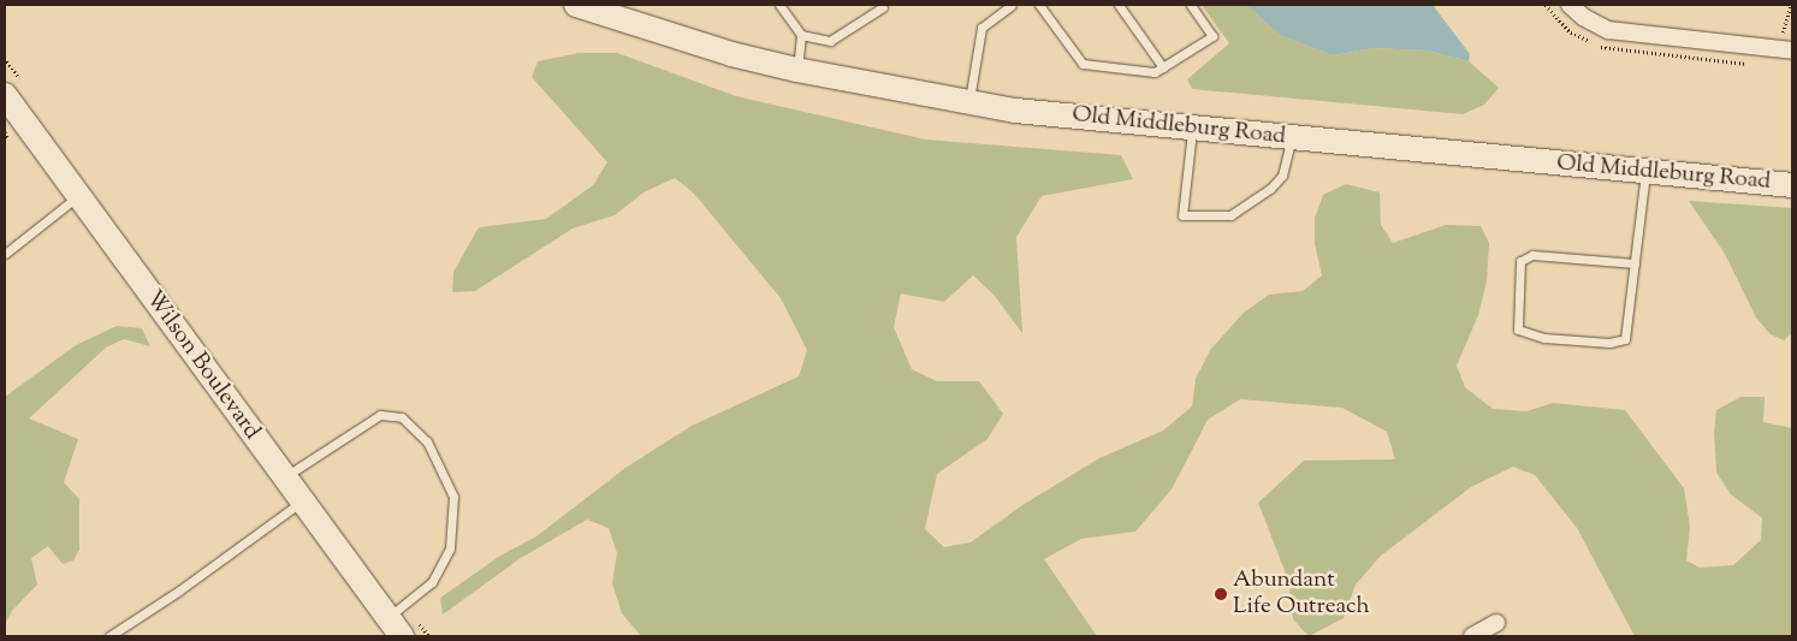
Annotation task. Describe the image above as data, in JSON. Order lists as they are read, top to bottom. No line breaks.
{"streets":{"main road":["Old Middleburg Road","Wilson Boulevard"]},"places":["Abundant Life Outreach"]}
